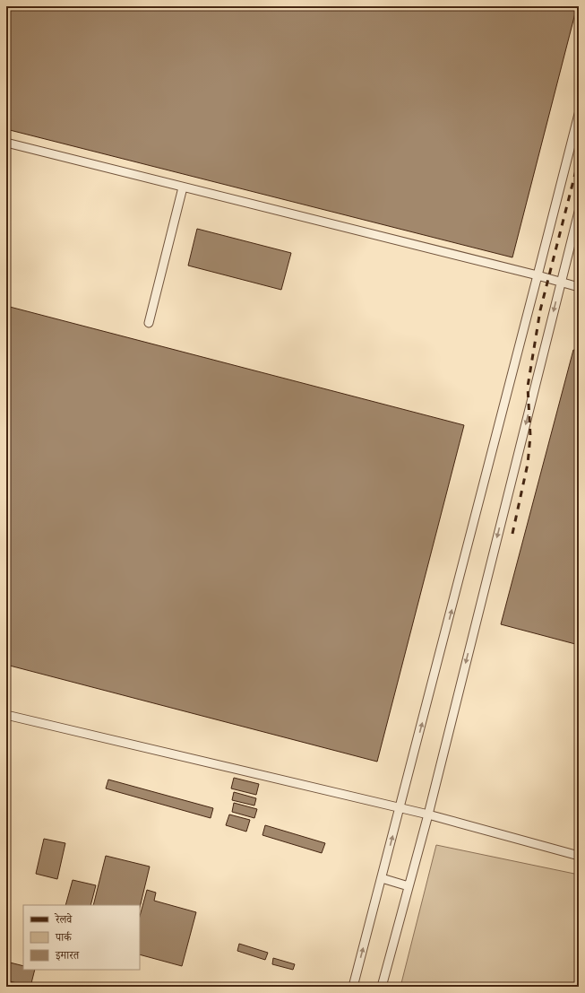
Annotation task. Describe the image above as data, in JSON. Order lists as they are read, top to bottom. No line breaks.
{"legend":["रेलवे","पार्क","इमारत"]}
